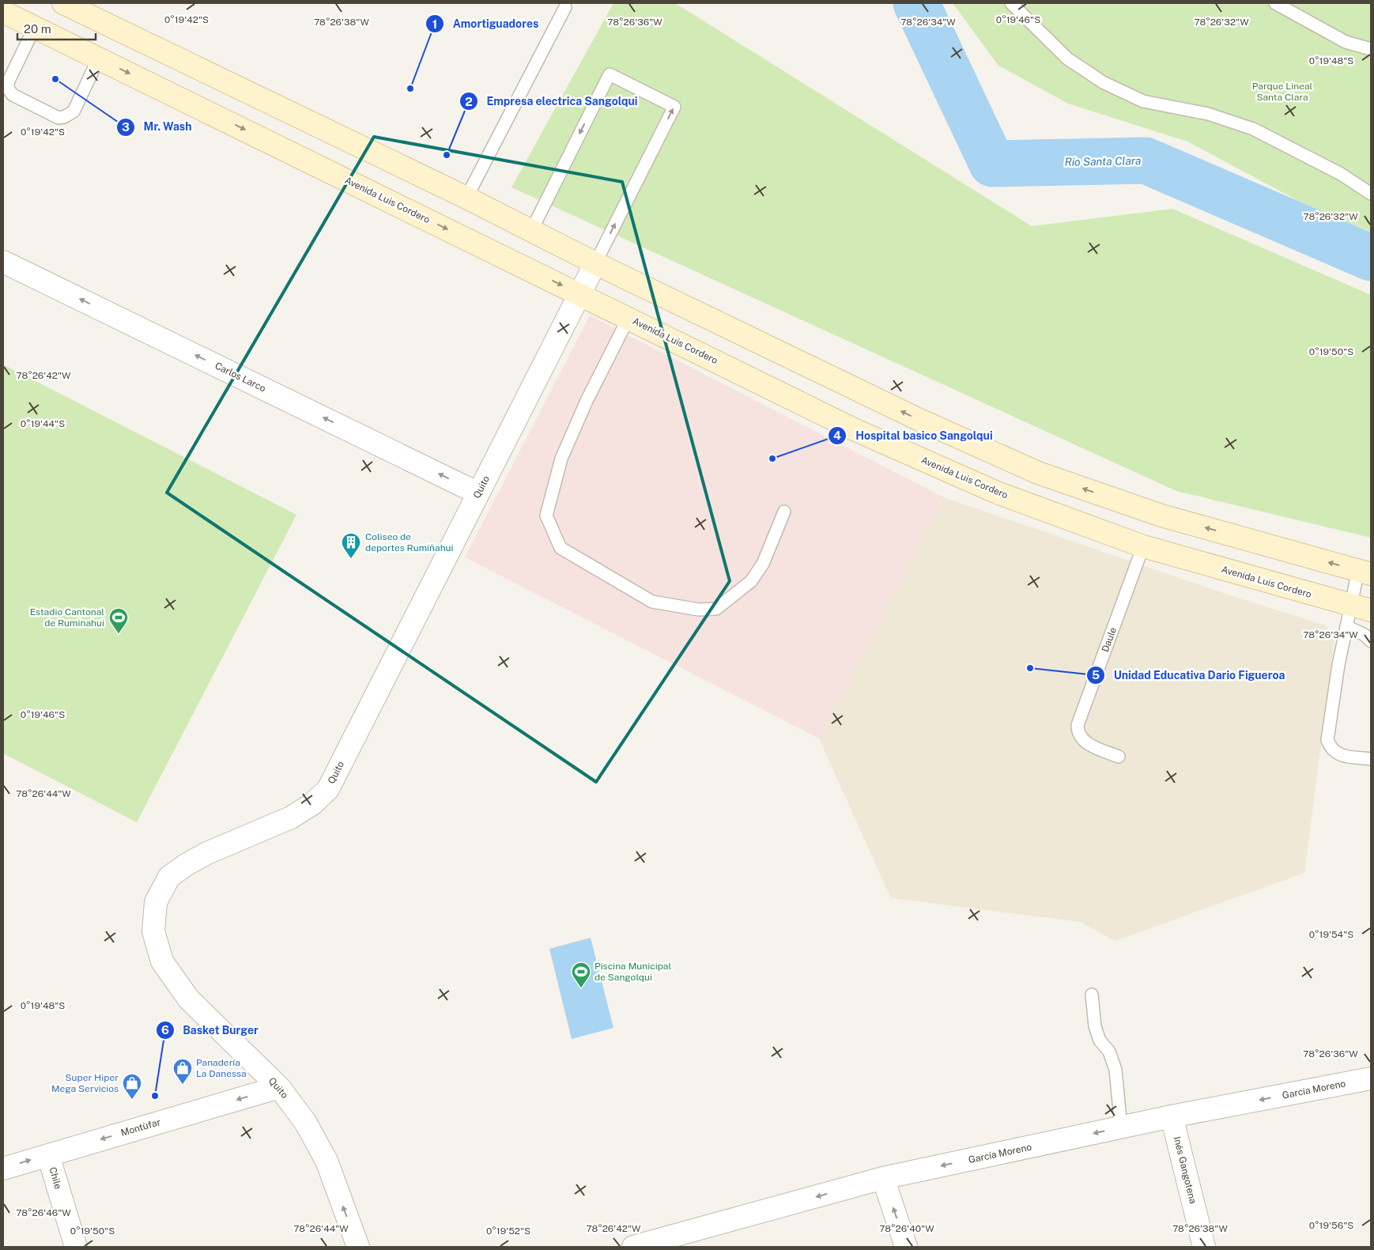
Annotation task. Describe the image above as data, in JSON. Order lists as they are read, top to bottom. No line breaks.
{"streets":{"main road":["Avenida Luis Cordero"],"street":["Carlos Larco","Quito","García Moreno","Montùfar","Inés Gangotena","Chile"],"lane":["Daule"]},"crossings":[["Avenida Luis Cordero","Quito"],["Avenida Luis Cordero","Daule"],["Carlos Larco","Quito"],["Quito","Montùfar"],["García Moreno","Inés Gangotena"],["Montùfar","Chile"]],"one_way":["Carlos Larco","García Moreno"],"water":["Río Santa Clara"],"parks":["Parque Lineal Santa Clara"],"places":{"other":["Mr. Wash","Amortiguadores","Empresa electrica Sangolqui","Hospital basico Sangolqui","Unidad Educativa Dario Figueroa","Basket Burger"],"building":["Coliseo de deportes Rumiñahui"],"sports":["Estadio Cantonal de Ruminahui","Piscina Municipal de Sangolqui"],"shop":["Panadería La Danessa","Super Hiper Mega Servicios"]},"scale_bar":"20 m","coordinates":["0°19'46\"S","0°19'42\"S","78°26'38\"W","78°26'36\"W","78°26'34\"W","78°26'32\"W","0°19'48\"S","0°19'50\"S","78°26'42\"W","0°19'44\"S","78°26'44\"W","0°19'54\"S","78°26'46\"W","0°19'56\"S","78°26'40\"W","0°19'52\"S"]}
